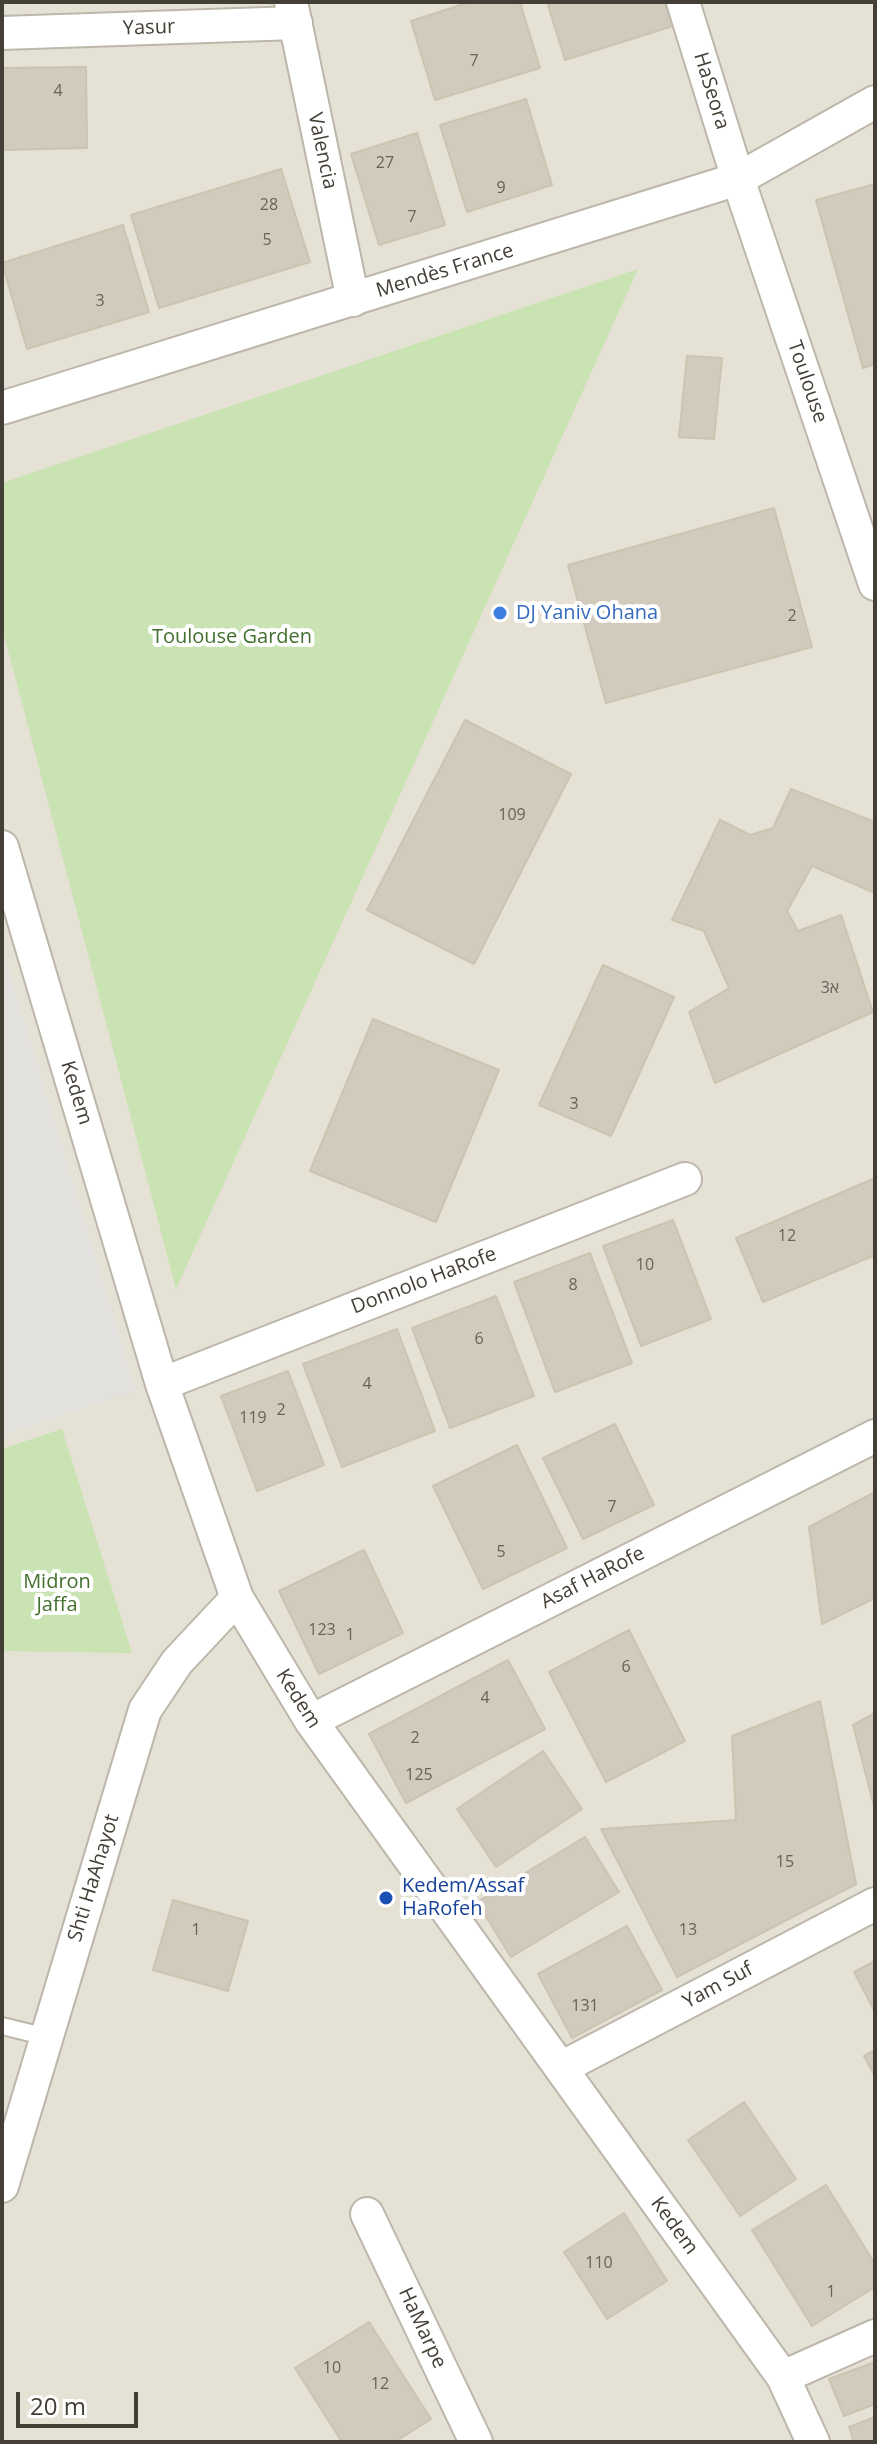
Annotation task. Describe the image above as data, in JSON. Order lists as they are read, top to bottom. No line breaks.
{"streets":{"street":["Yasur","HaSeora","Valencia","Mendès France","Toulouse","Kedem","Donnolo HaRofe","Asaf HaRofe","Shti HaAhayot","Yam Suf","HaMarpe"]},"crossings":[["Yasur","Valencia"],["HaSeora","Mendès France"],["HaSeora","Toulouse"],["Valencia","Mendès France"],["Mendès France","Toulouse"],["Kedem","Donnolo HaRofe"],["Kedem","Asaf HaRofe"],["Kedem","Shti HaAhayot"],["Kedem","Yam Suf"]],"parks":["Toulouse Garden","Midron Jaffa"],"places":["DJ Yaniv Ohana","Kedem/Assaf HaRofeh"],"house_numbers":["7","4","27","9","28","7","5","3","2","109","3א","3","12","10","8","6","4","2","119","7","5","123","1","6","4","2","125","15","1","13","131","110","1","10","12"],"scale_bar":"20 m"}
